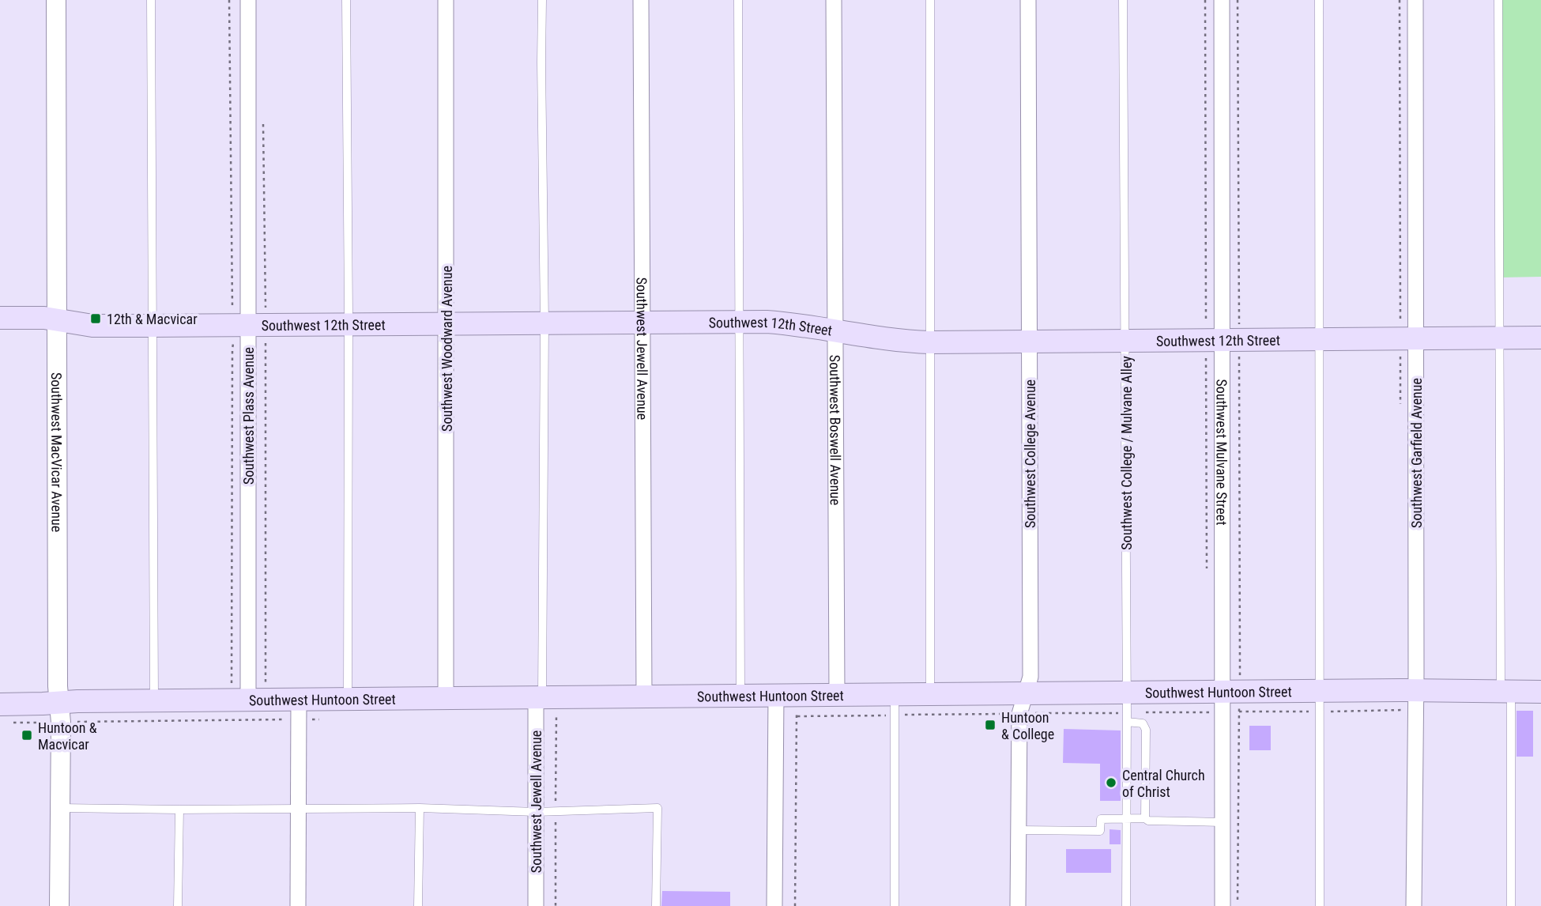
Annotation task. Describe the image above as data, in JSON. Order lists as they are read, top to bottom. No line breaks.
{"streets":{"main road":["Southwest 12th Street","Southwest Huntoon Street"],"street":["Southwest Jewell Avenue","Southwest Woodward Avenue","Southwest Plass Avenue","Southwest Boswell Avenue","Southwest MacVicar Avenue","Southwest Mulvane Street","Southwest Garfield Avenue","Southwest College Avenue"],"lane":["Southwest College / Mulvane Alley"]},"crossings":[["Southwest 12th Street","Southwest Jewell Avenue"],["Southwest 12th Street","Southwest Woodward Avenue"],["Southwest 12th Street","Southwest Plass Avenue"],["Southwest 12th Street","Southwest Boswell Avenue"],["Southwest 12th Street","Southwest MacVicar Avenue"],["Southwest 12th Street","Southwest College / Mulvane Alley"],["Southwest 12th Street","Southwest Mulvane Street"],["Southwest 12th Street","Southwest Garfield Avenue"],["Southwest 12th Street","Southwest College Avenue"],["Southwest Jewell Avenue","Southwest Huntoon Street"],["Southwest Woodward Avenue","Southwest Huntoon Street"],["Southwest Plass Avenue","Southwest Huntoon Street"],["Southwest Boswell Avenue","Southwest Huntoon Street"],["Southwest MacVicar Avenue","Southwest Huntoon Street"],["Southwest College / Mulvane Alley","Southwest Huntoon Street"],["Southwest Mulvane Street","Southwest Huntoon Street"],["Southwest Garfield Avenue","Southwest Huntoon Street"],["Southwest College Avenue","Southwest Huntoon Street"]],"places":{"transit":["12th & Macvicar","Huntoon & College","Huntoon & Macvicar"],"other":["Central Church of Christ"]}}
